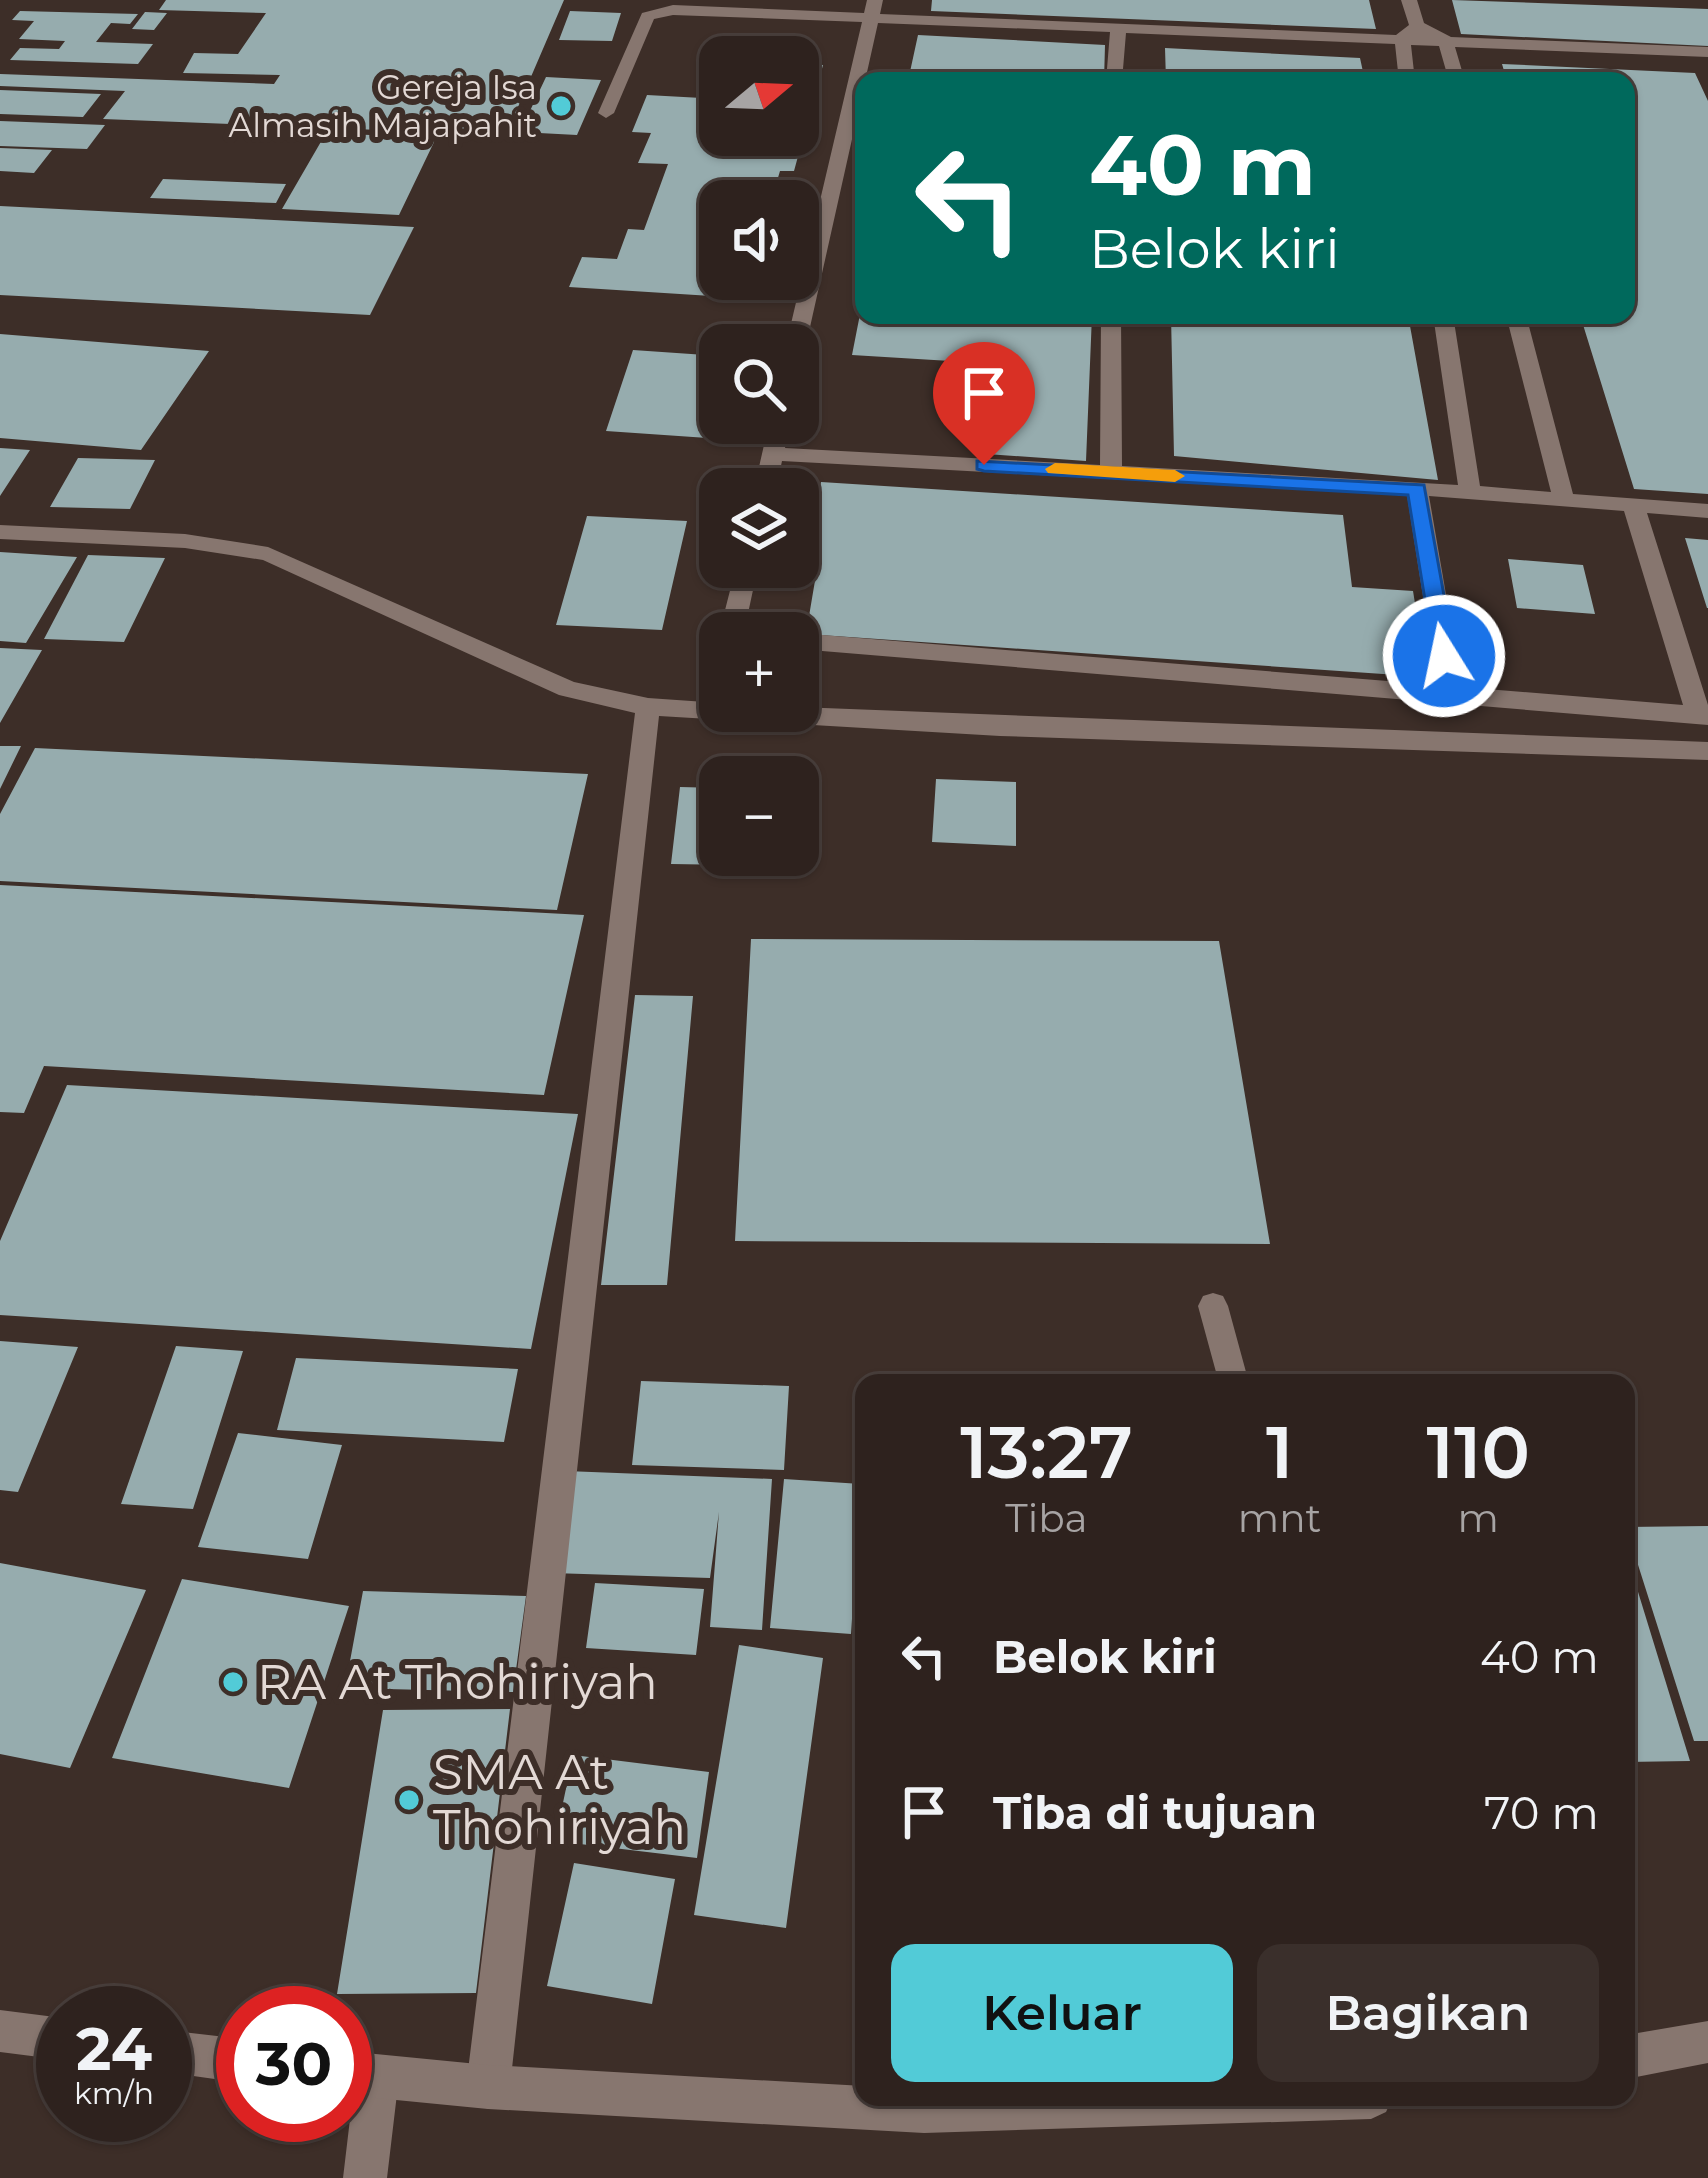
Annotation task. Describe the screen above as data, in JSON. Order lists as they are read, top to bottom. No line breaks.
{"places":["Gereja Isa Almasih Majapahit","RA At Thohiriyah","SMA At Thohiriyah"],"north":"right","page":{"map_buttons":["+","−"],"turn":["40 m","Belok kiri"],"eta":["13:27","Tiba","1","mnt","110","m"],"list":[{"name":"Belok kiri","value":"40 m"},{"name":"Tiba di tujuan","value":"70 m"}],"buttons":["Keluar","Bagikan"],"speed":"24 km/h","limit":"30"}}
